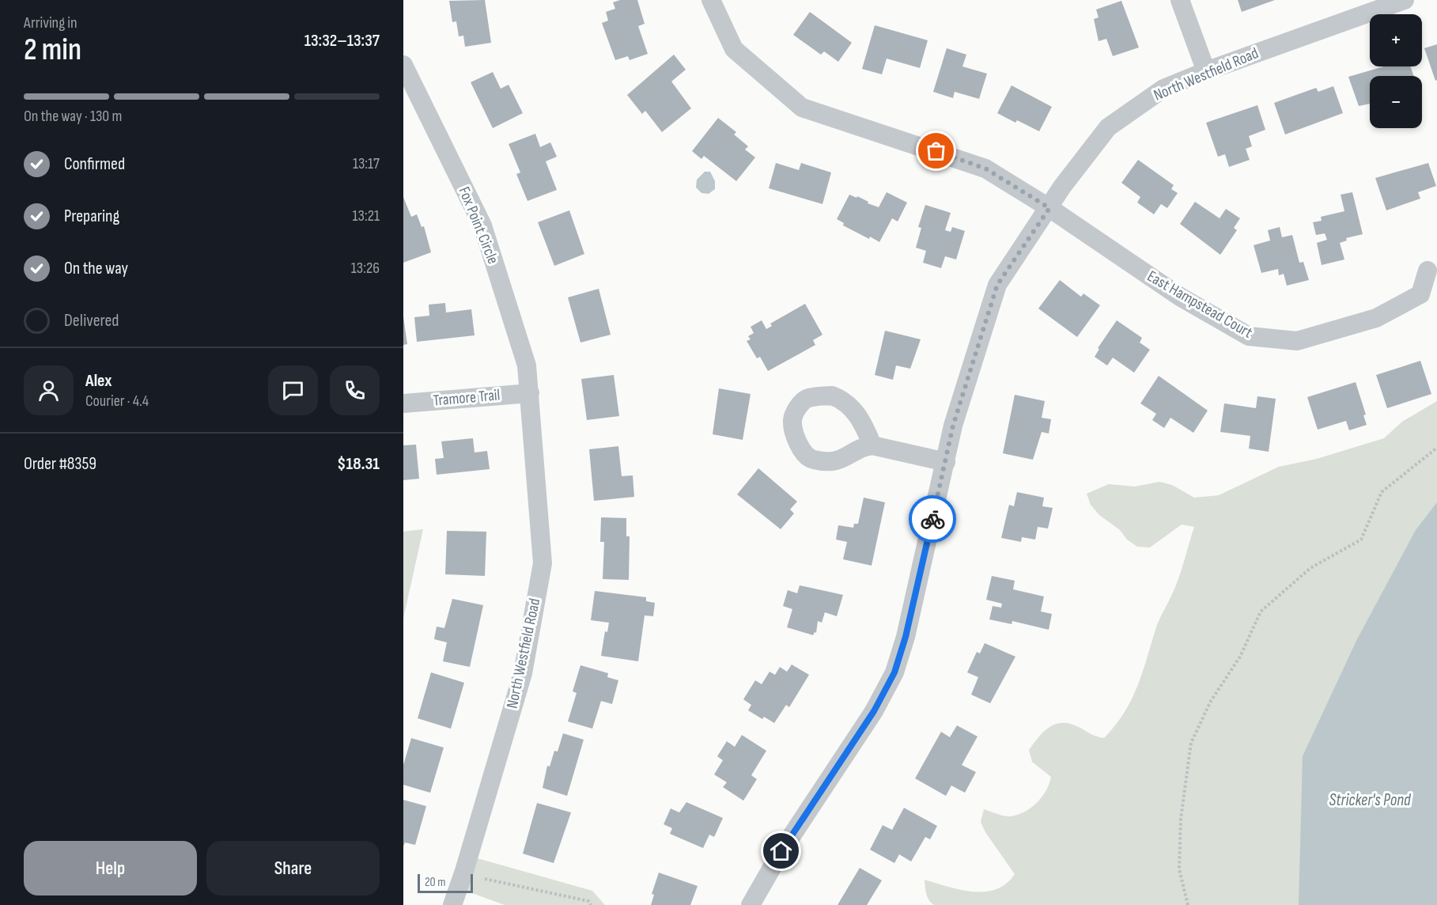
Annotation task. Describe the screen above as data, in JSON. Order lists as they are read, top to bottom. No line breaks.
{"streets":{"street":["North Westfield Road","Fox Point Circle","East Hampstead Court","Tramore Trail"]},"crossings":[["North Westfield Road","Fox Point Circle"],["North Westfield Road","East Hampstead Court"],["North Westfield Road","Tramore Trail"],["Fox Point Circle","Tramore Trail"]],"water":["Stricker's Pond"],"scale_bar":"20 m","page":{"heading":["2 min","Arriving in","13:32–13:37"],"panel":["Alex","Courier · 4.4","Order #8359","$18.31"],"map_buttons":["+","−"],"bar":"On the way · 130 m","list":[["Confirmed","13:17"],["Preparing","13:21"],["On the way","13:26"],"Delivered"],"buttons":["Help","Share"],"scale":"20 m"}}
